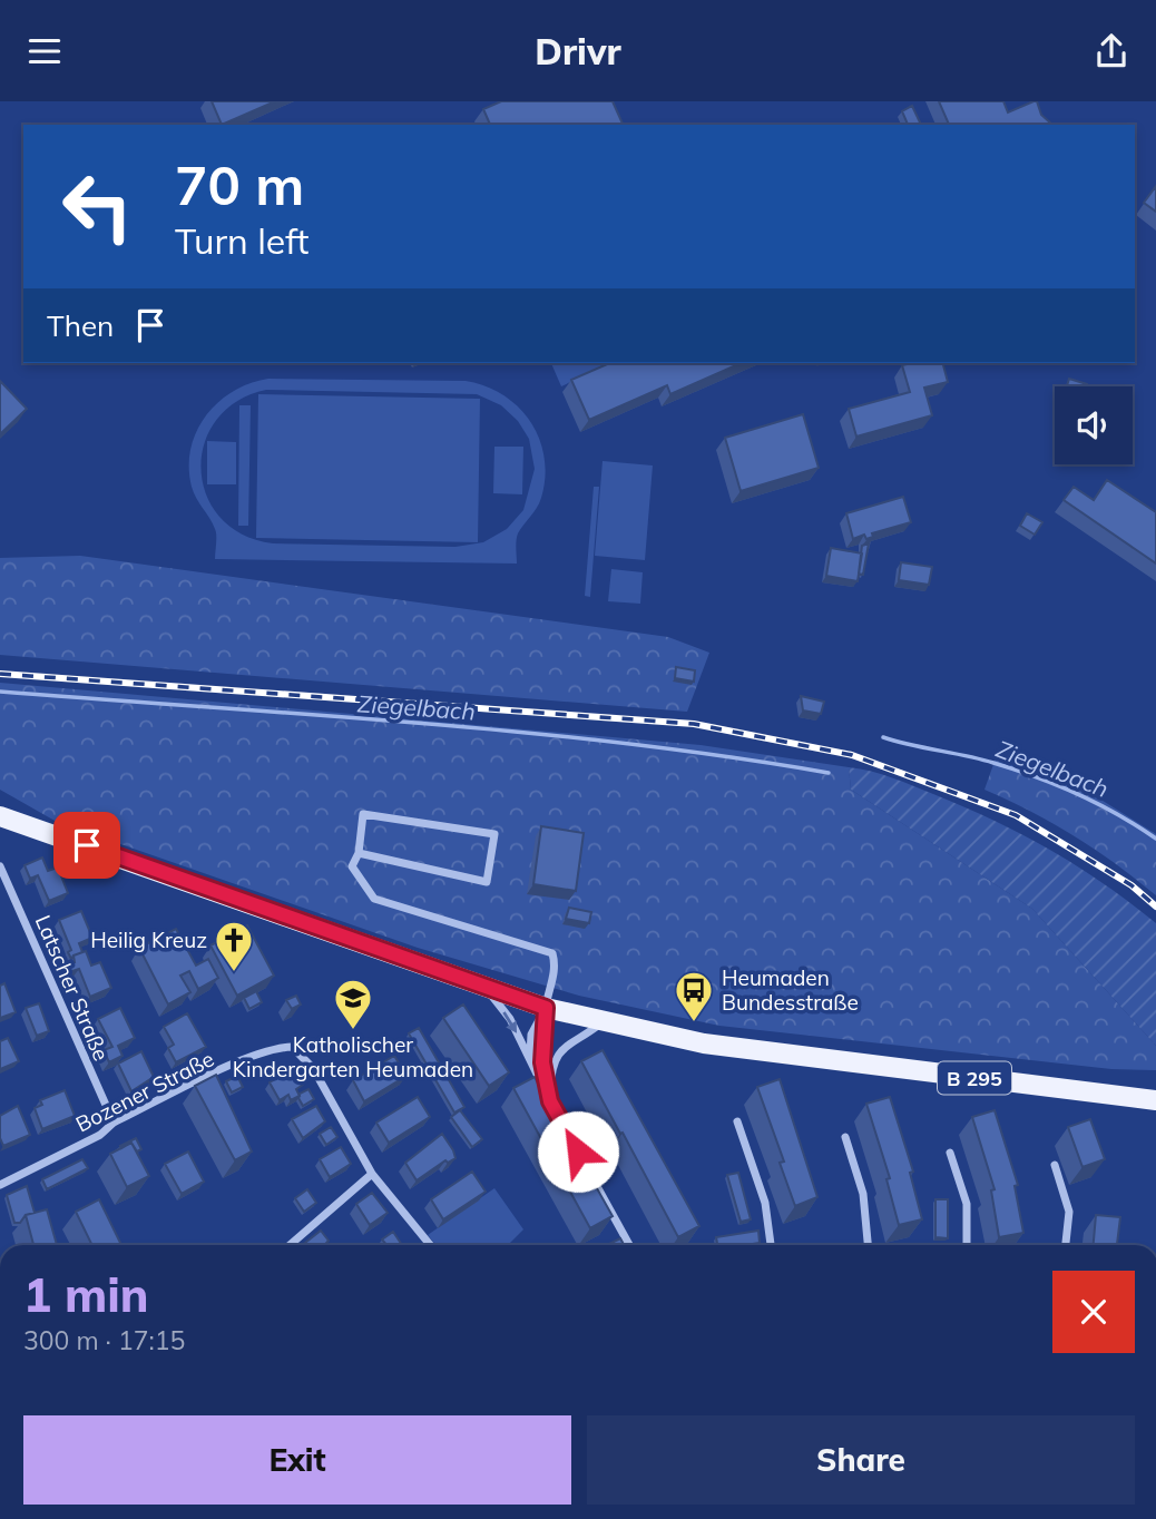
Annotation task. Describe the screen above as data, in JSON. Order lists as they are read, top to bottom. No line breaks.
{"streets":{"main road":["B 295"],"street":["Latscher Straße","Bozener Straße"]},"crossings":[["Latscher Straße","Bozener Straße"]],"water":["Ziegelbach"],"places":{"church":["Heilig Kreuz"],"bus stop":["Heumaden Bundesstraße"],"school or university":["Katholischer Kindergarten Heumaden"]},"page":{"header":"Drivr","turn":["70 m","Turn left"],"then":"Then","heading":["1 min","300 m · 17:15"],"buttons":["Exit","Share"]}}
